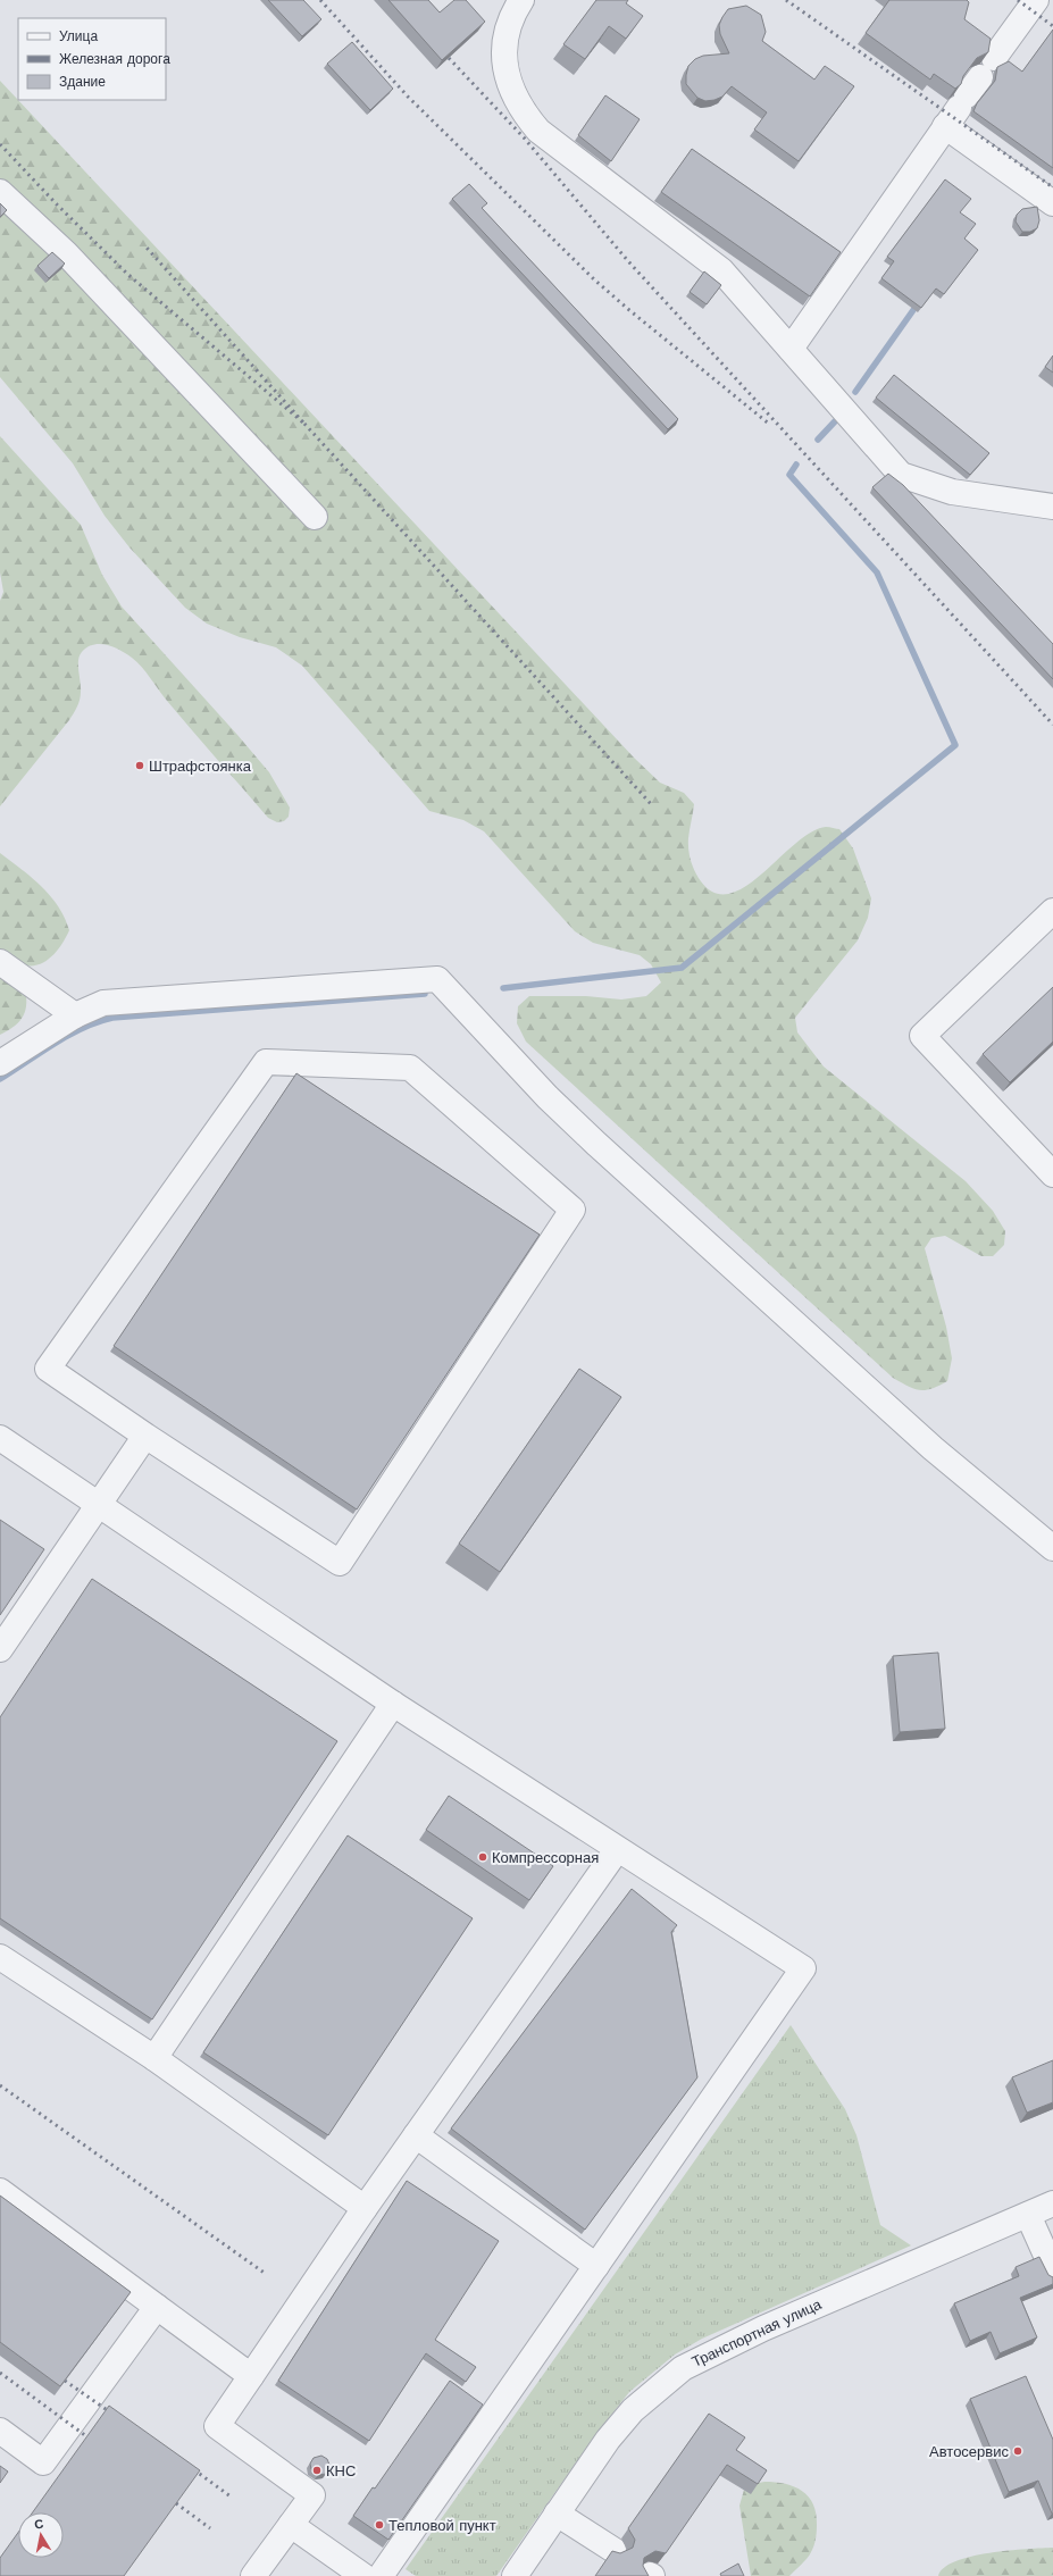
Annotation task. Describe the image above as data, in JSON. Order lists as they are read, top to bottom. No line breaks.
{"streets":{"street":["Транспортная улица"]},"places":["Штрафстоянка","Компрессорная","Автосервис","КНС","Тепловой пункт"],"legend":["Улица","Железная дорога","Здание"],"north":"top"}
